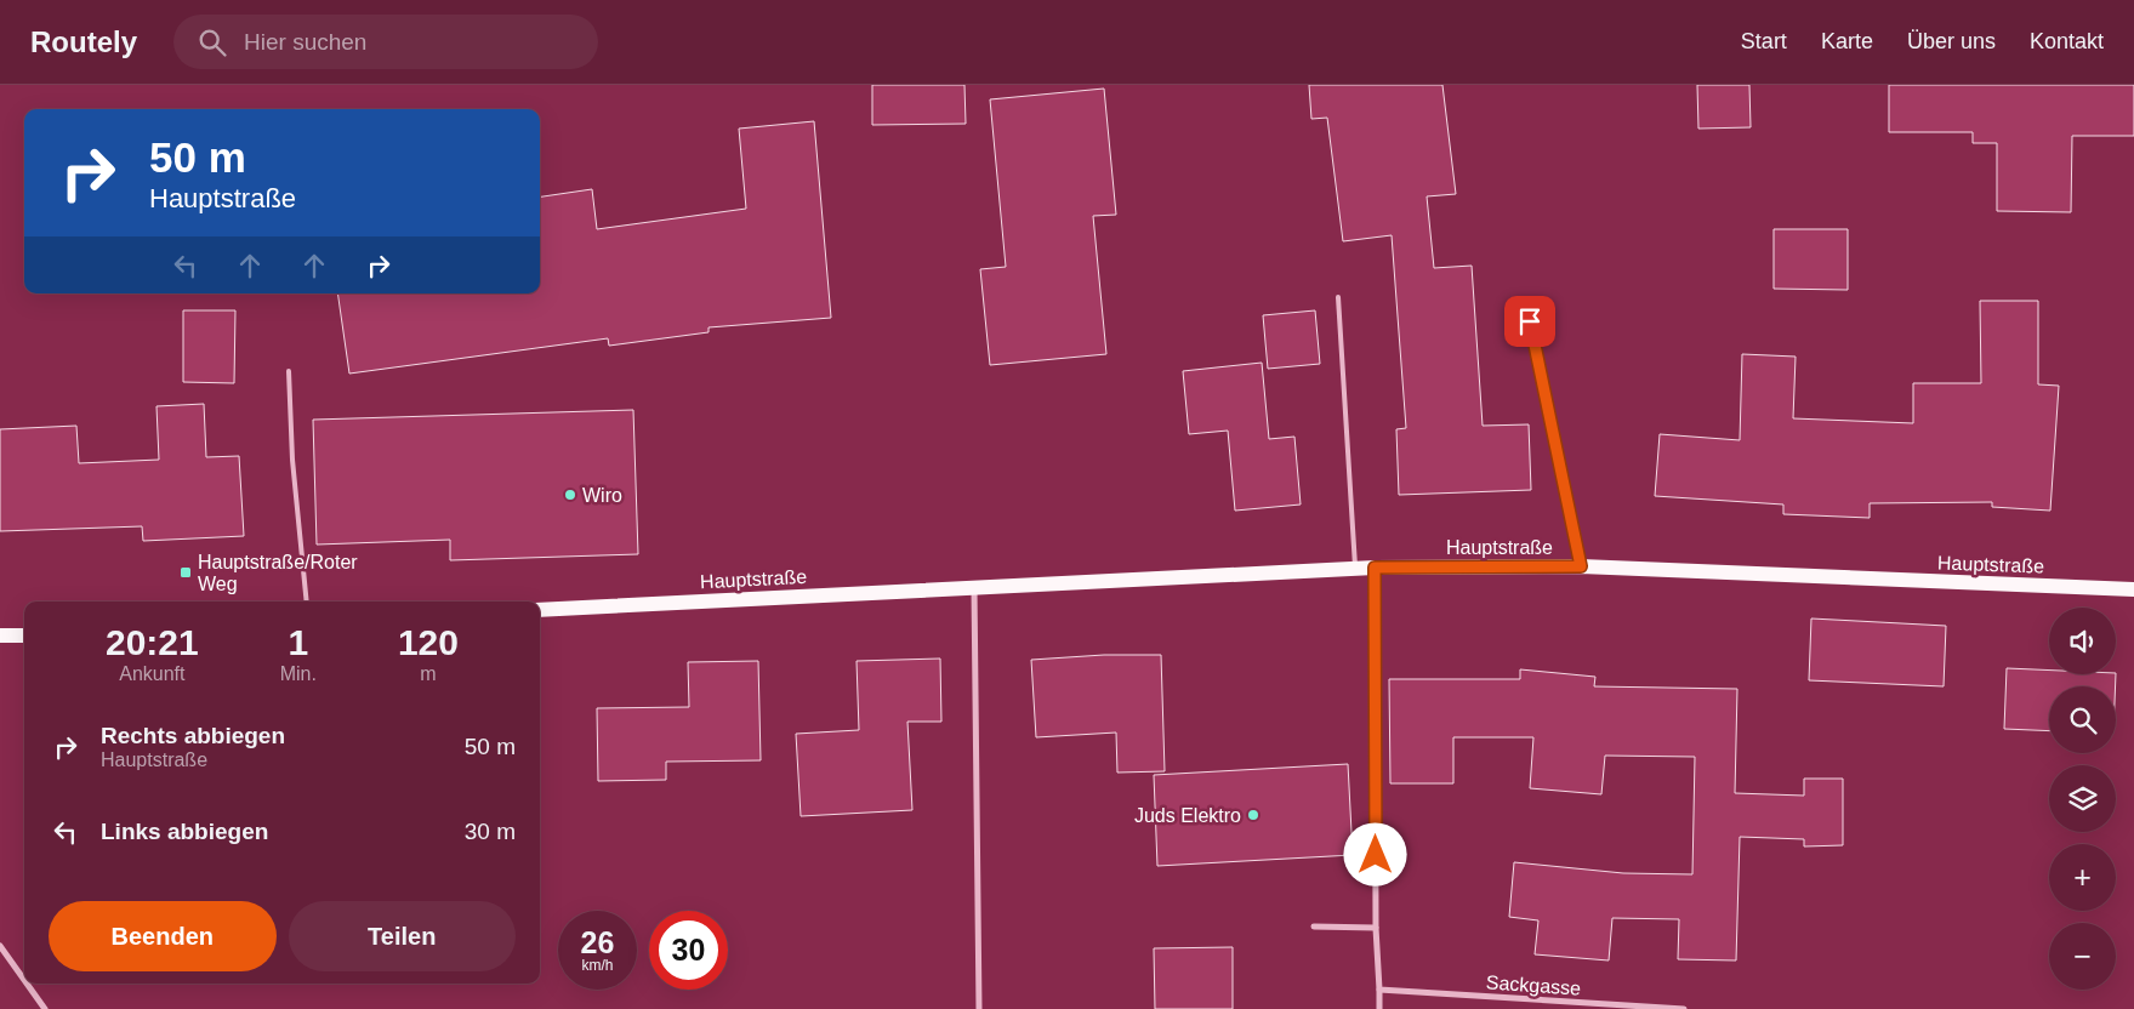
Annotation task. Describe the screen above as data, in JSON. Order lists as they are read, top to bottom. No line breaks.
{"streets":{"main road":["Hauptstraße"],"street":["Sackgasse"]},"places":{"other":["Wiro","Juds Elektro"],"transit":["Hauptstraße/Roter Weg"]},"page":{"header":"Routely","search":"Hier suchen","nav":["Start","Karte","Über uns","Kontakt"],"turn":["50 m","Hauptstraße"],"eta":["20:21","Ankunft","1","Min.","120","m"],"map_buttons":["+","−"],"list":[{"name":"Rechts abbiegen","note":"Hauptstraße","value":"50 m"},{"name":"Links abbiegen","value":"30 m"}],"buttons":["Beenden","Teilen"],"speed":"26 km/h","limit":"30"}}
